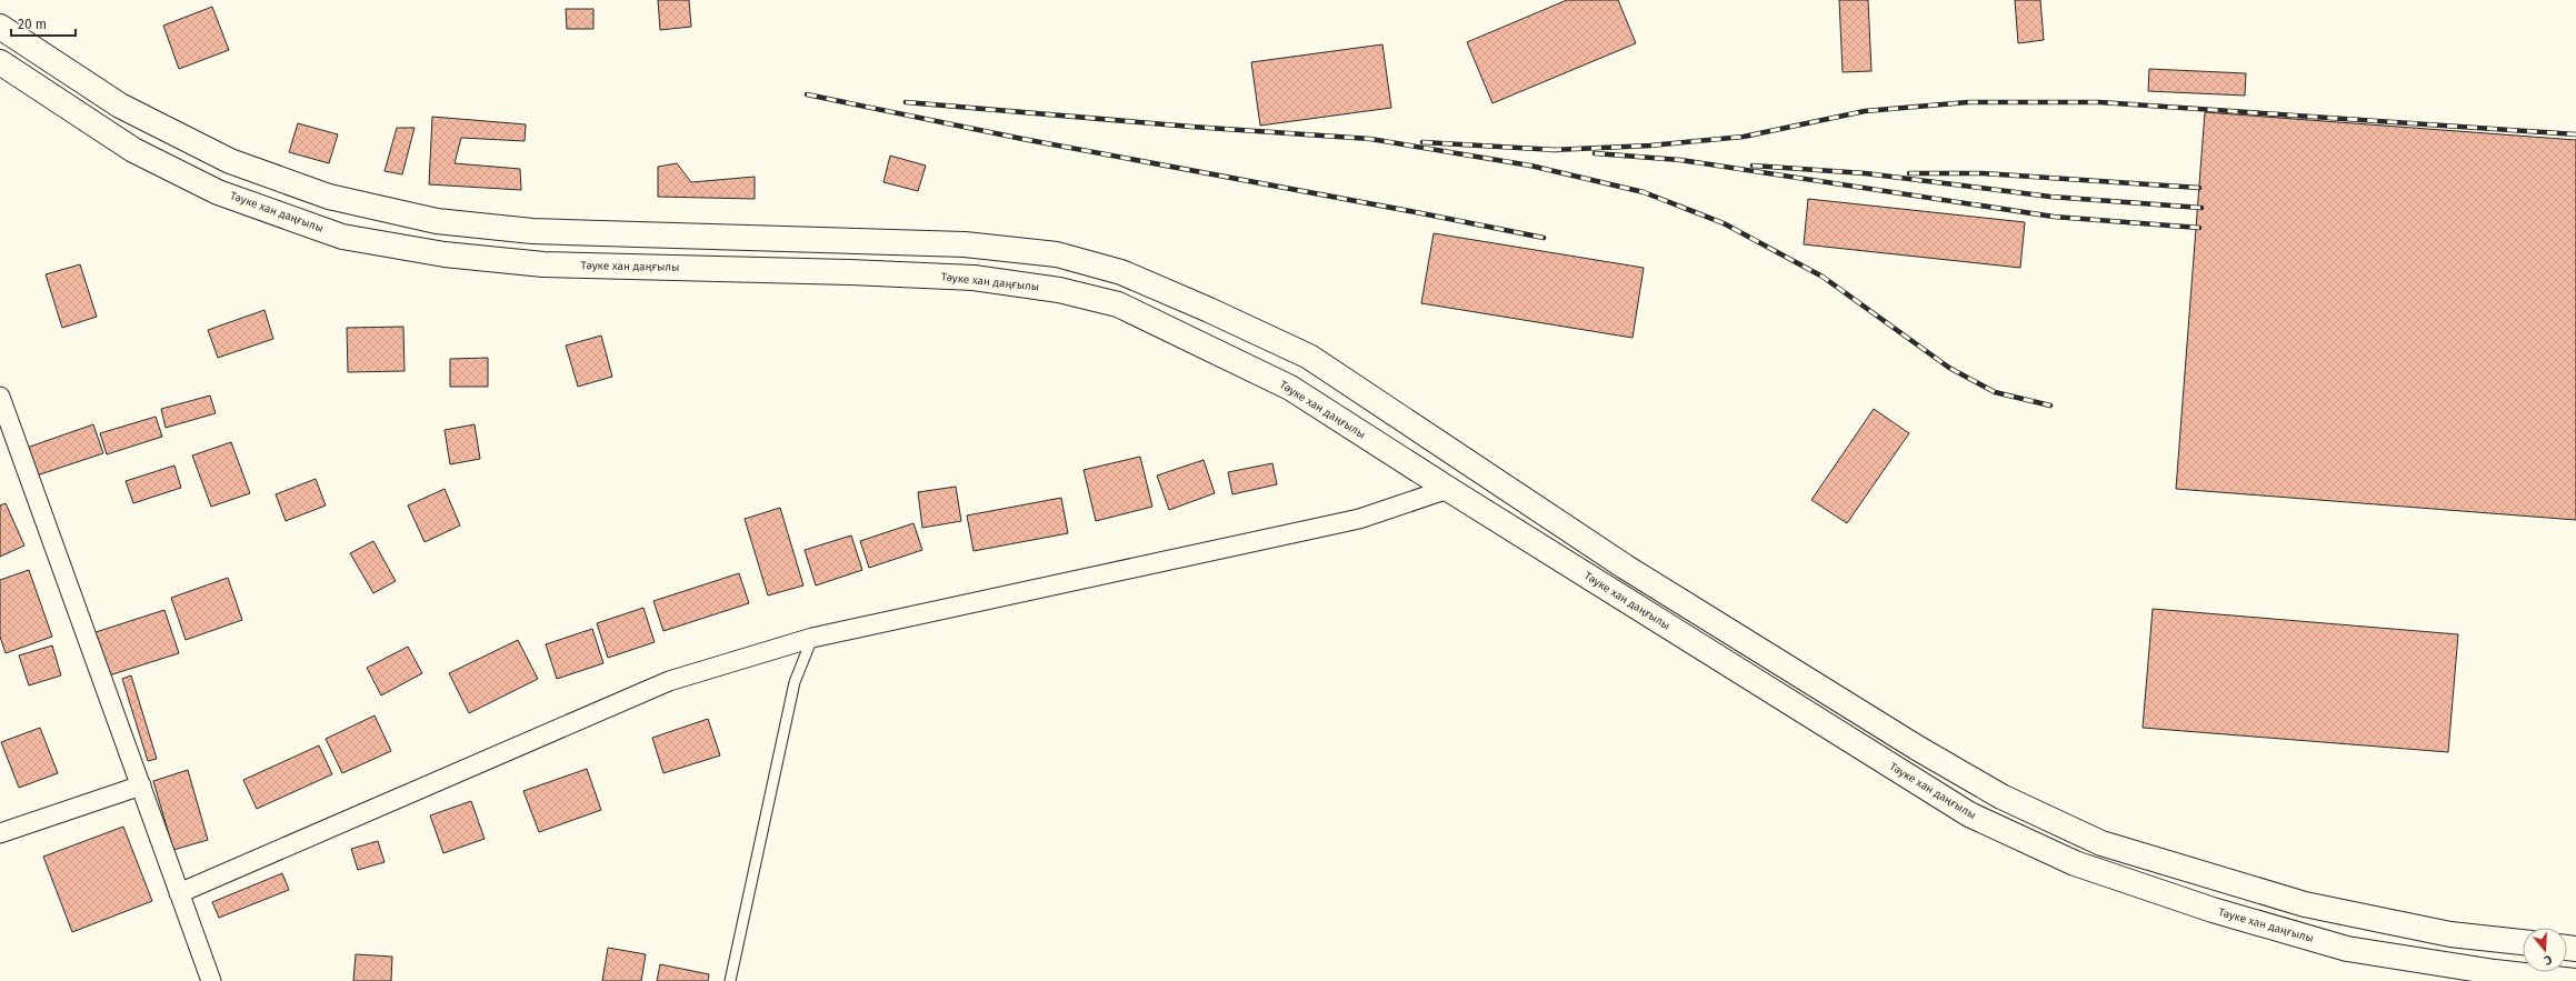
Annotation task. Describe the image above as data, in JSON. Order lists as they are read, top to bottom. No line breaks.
{"streets":{"main road":["Тәуке хан даңғылы"]},"scale_bar":"20 m","north":"bottom"}
